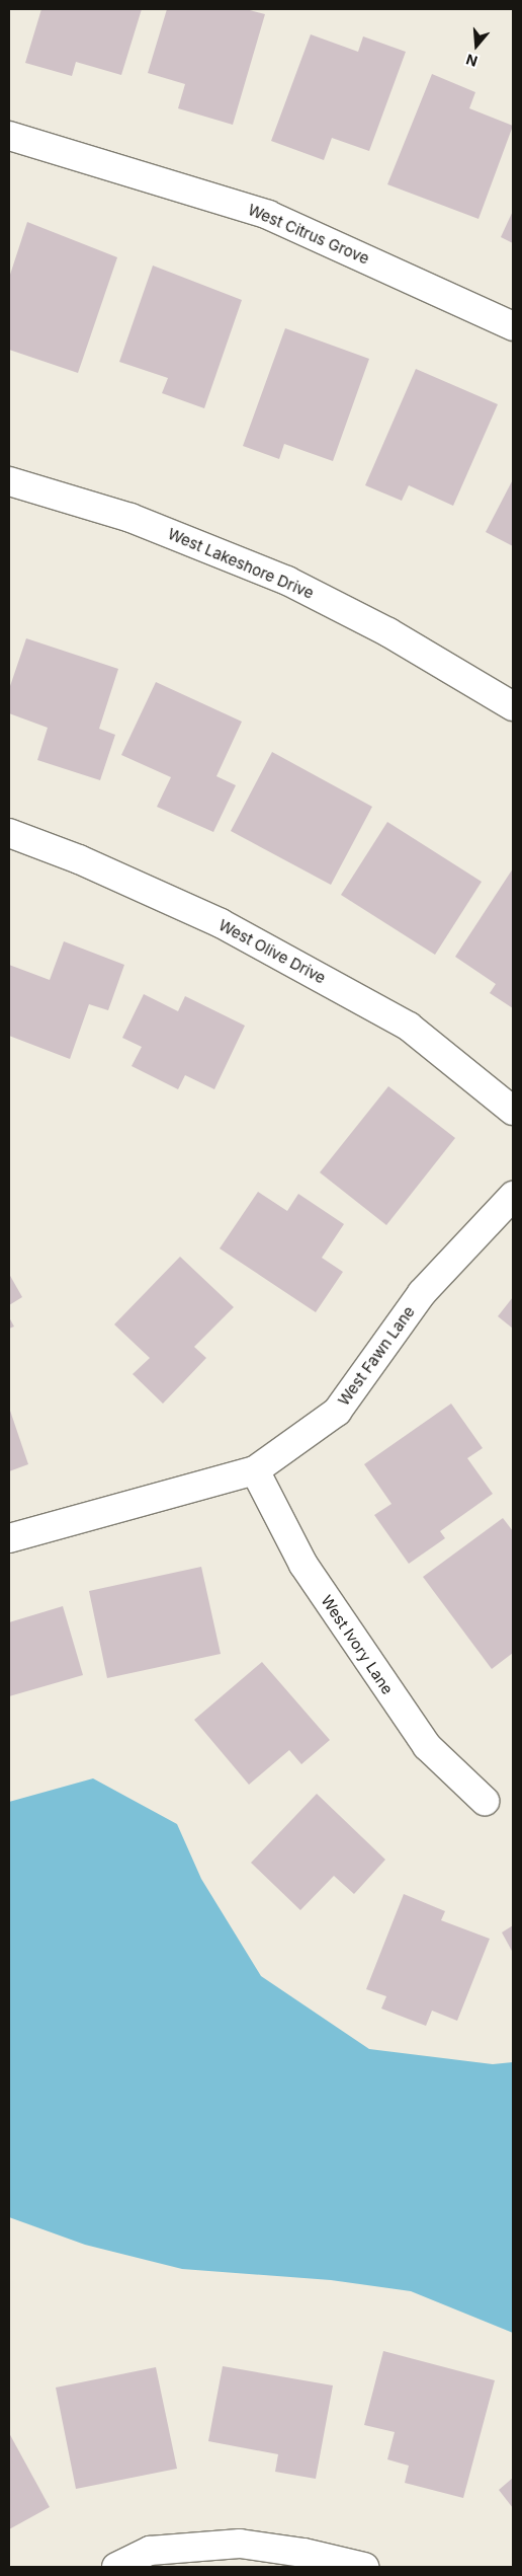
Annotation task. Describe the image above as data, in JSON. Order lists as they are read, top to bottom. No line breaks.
{"streets":{"street":["West Citrus Grove","West Lakeshore Drive","West Olive Drive","West Fawn Lane","West Ivory Lane"]},"crossings":[["West Fawn Lane","West Ivory Lane"]],"north":"bottom"}
